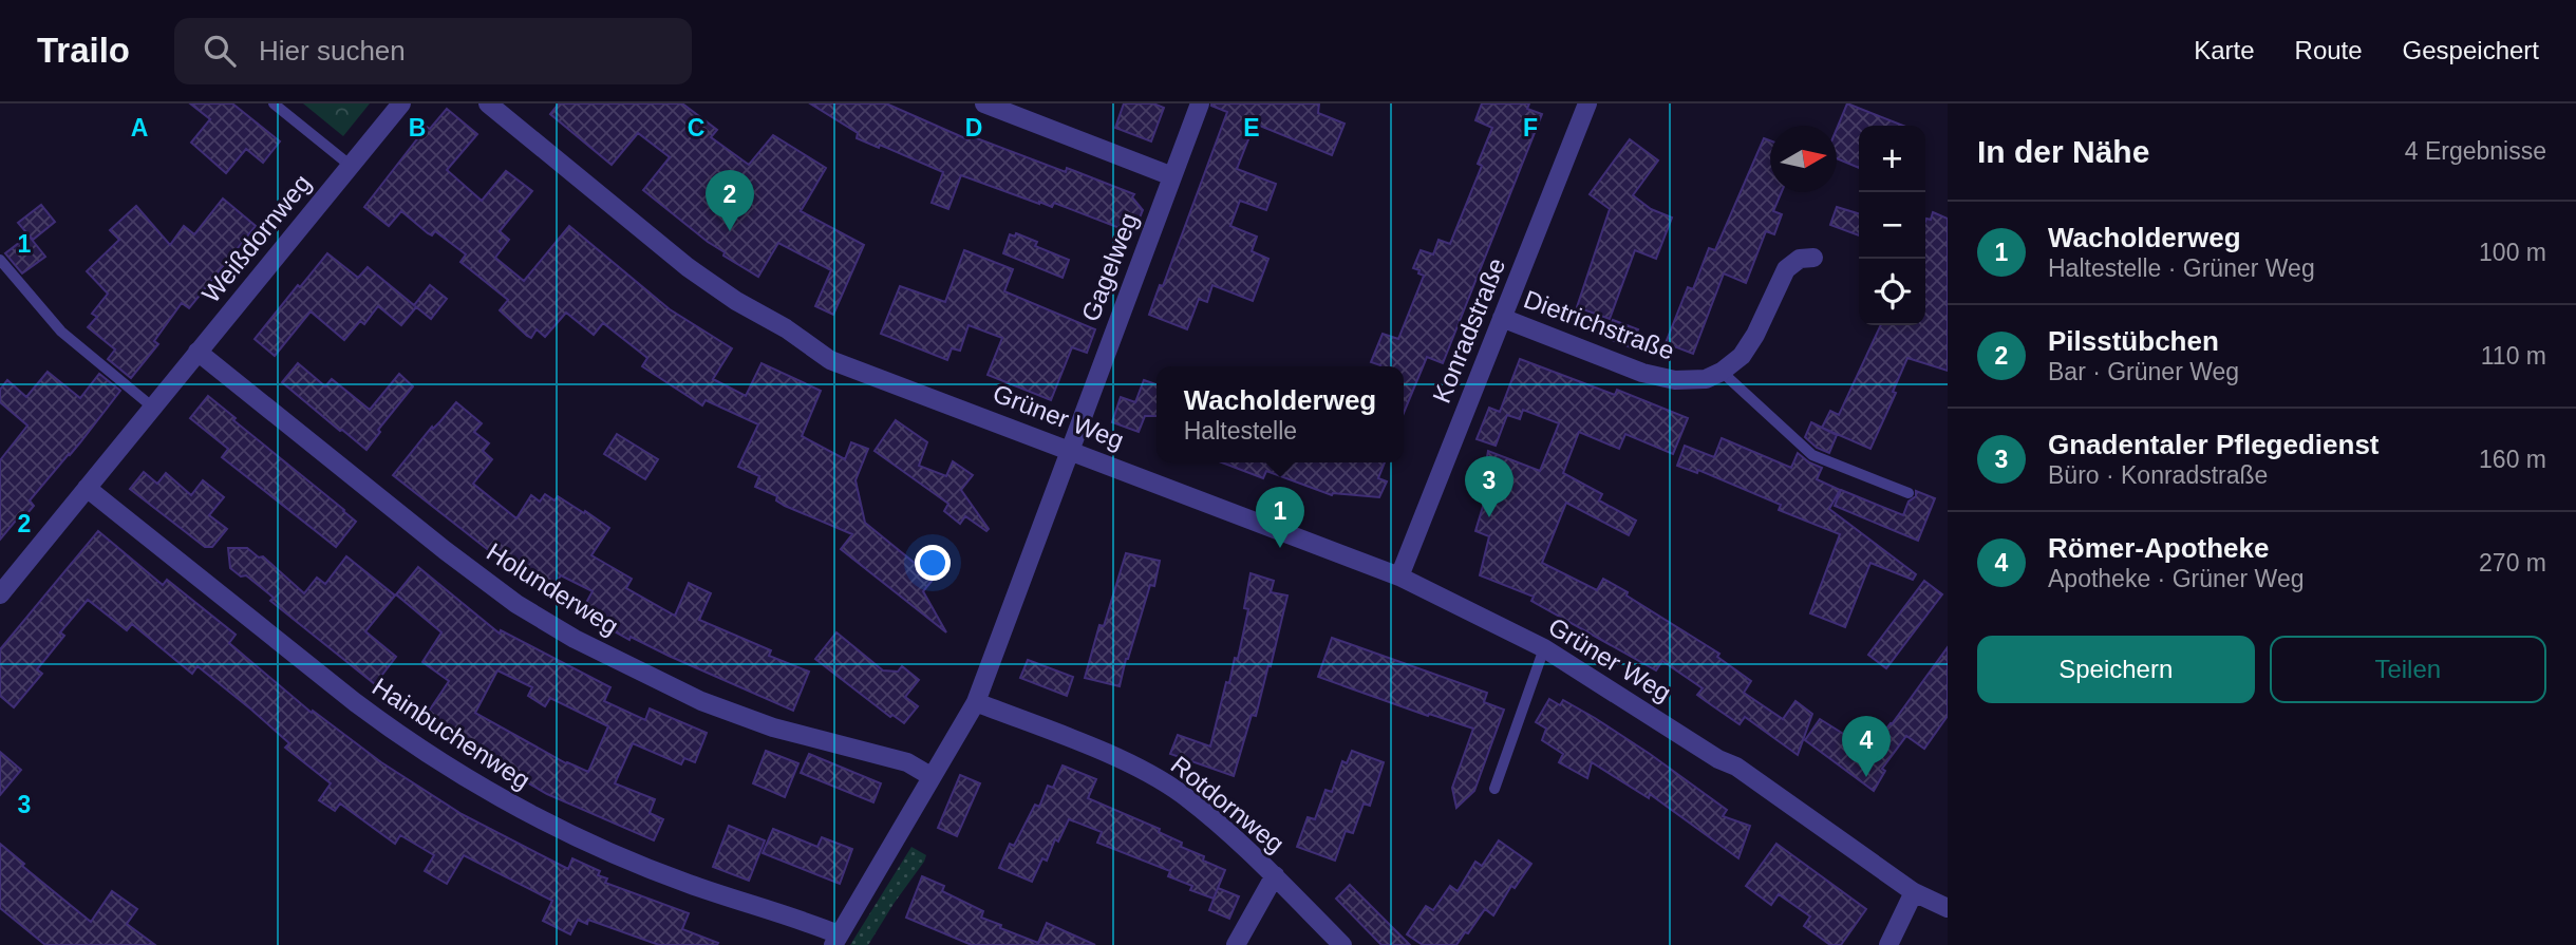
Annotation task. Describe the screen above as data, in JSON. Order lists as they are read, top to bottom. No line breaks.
{"streets":{"street":["Weißdornweg","Gagelweg","Dietrichstraße","Konradstraße","Grüner Weg","Holunderweg","Hainbuchenweg","Rotdornweg"]},"crossings":[["Weißdornweg","Holunderweg"],["Weißdornweg","Hainbuchenweg"],["Gagelweg","Grüner Weg"],["Gagelweg","Holunderweg"],["Gagelweg","Hainbuchenweg"],["Gagelweg","Rotdornweg"],["Dietrichstraße","Konradstraße"],["Konradstraße","Grüner Weg"]],"north":"right","page":{"header":"Trailo","search":"Hier suchen","nav":["Karte","Route","Gespeichert"],"heading":["In der Nähe","4 Ergebnisse"],"map_buttons":["+","−"],"pins":["2","3","1","4"],"list":[{"mark":"1","name":"Wacholderweg","note":"Haltestelle · Grüner Weg","value":"100 m"},{"mark":"2","name":"Pilsstübchen","note":"Bar · Grüner Weg","value":"110 m"},{"mark":"3","name":"Gnadentaler Pflegedienst","note":"Büro · Konradstraße","value":"160 m"},{"mark":"4","name":"Römer-Apotheke","note":"Apotheke · Grüner Weg","value":"270 m"}],"popup":["Wacholderweg","Haltestelle"],"buttons":["Speichern","Teilen"]},"grid":{"columns":["A","B","C","D","E","F"],"rows":["1","2","3"]}}
